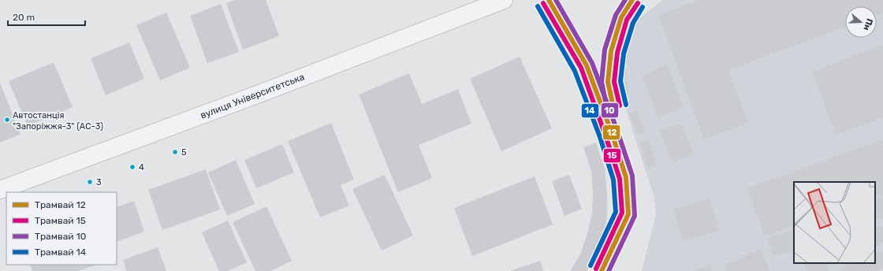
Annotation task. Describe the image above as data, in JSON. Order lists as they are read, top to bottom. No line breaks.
{"streets":{"street":["вулиця Університетська"]},"places":["Автостанція \"Запоріжжя-3\" (АС-3)","5","4","3"],"lines":["tram line 12","tram line 10","tram line 15","tram line 14"],"legend":["Трамвай 12","Трамвай 15","Трамвай 10","Трамвай 14"],"scale_bar":"20 m","north":"right"}
